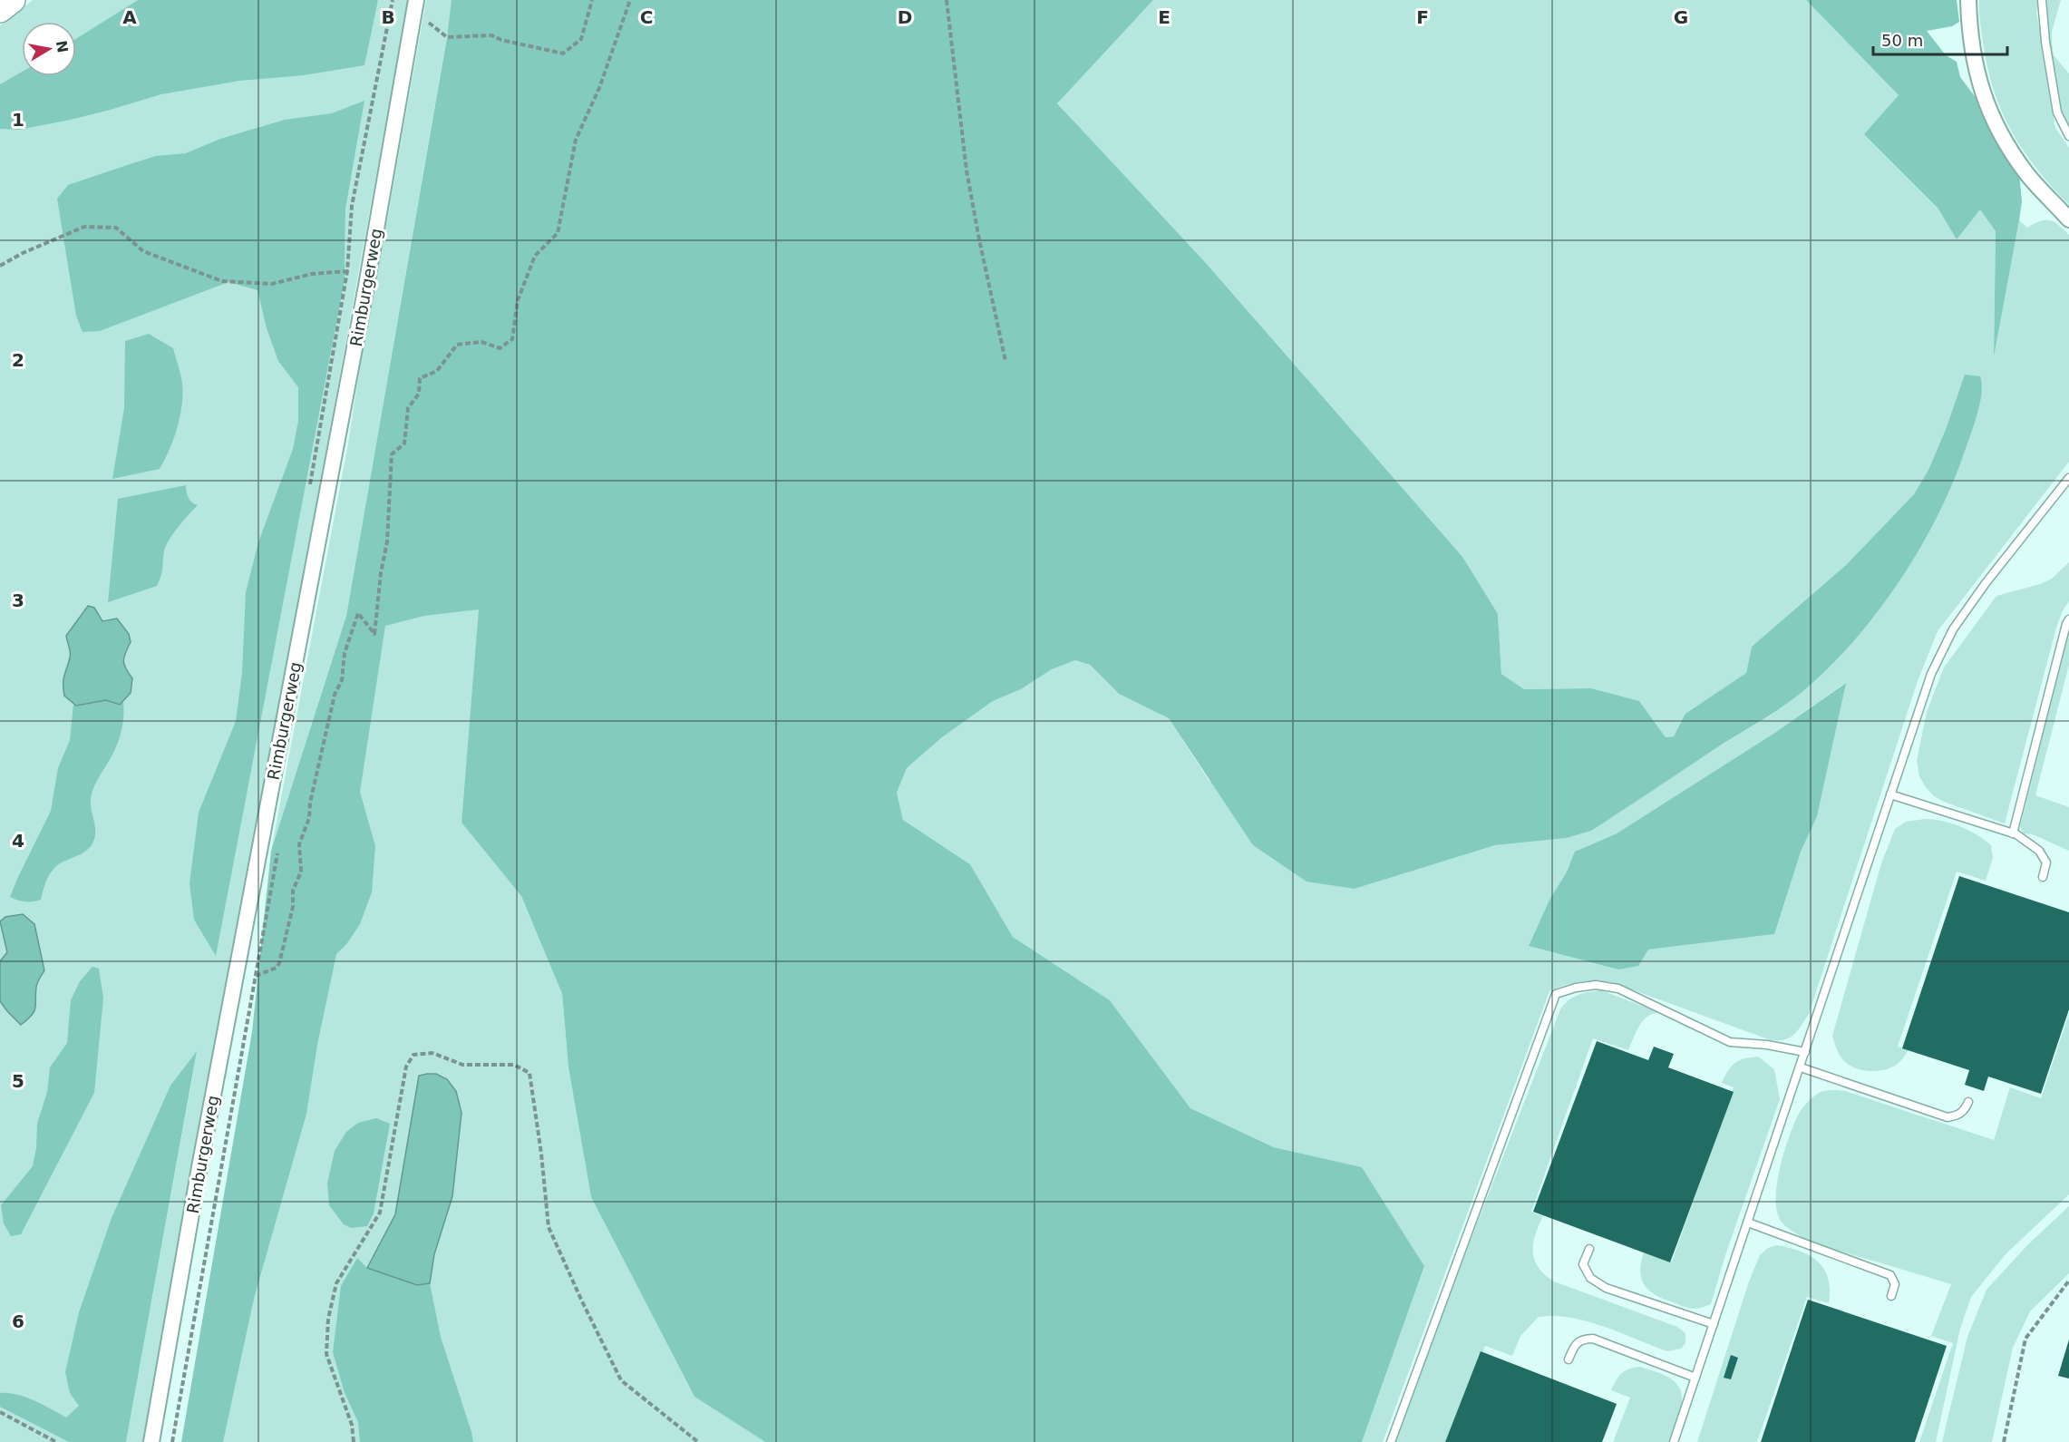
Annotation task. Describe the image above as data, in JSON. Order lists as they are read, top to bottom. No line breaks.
{"streets":{"street":["Rimburgerweg"]},"scale_bar":"50 m","north":"right","grid":{"columns":["A","B","C","D","E","F","G"],"rows":["1","2","3","4","5","6"]}}
